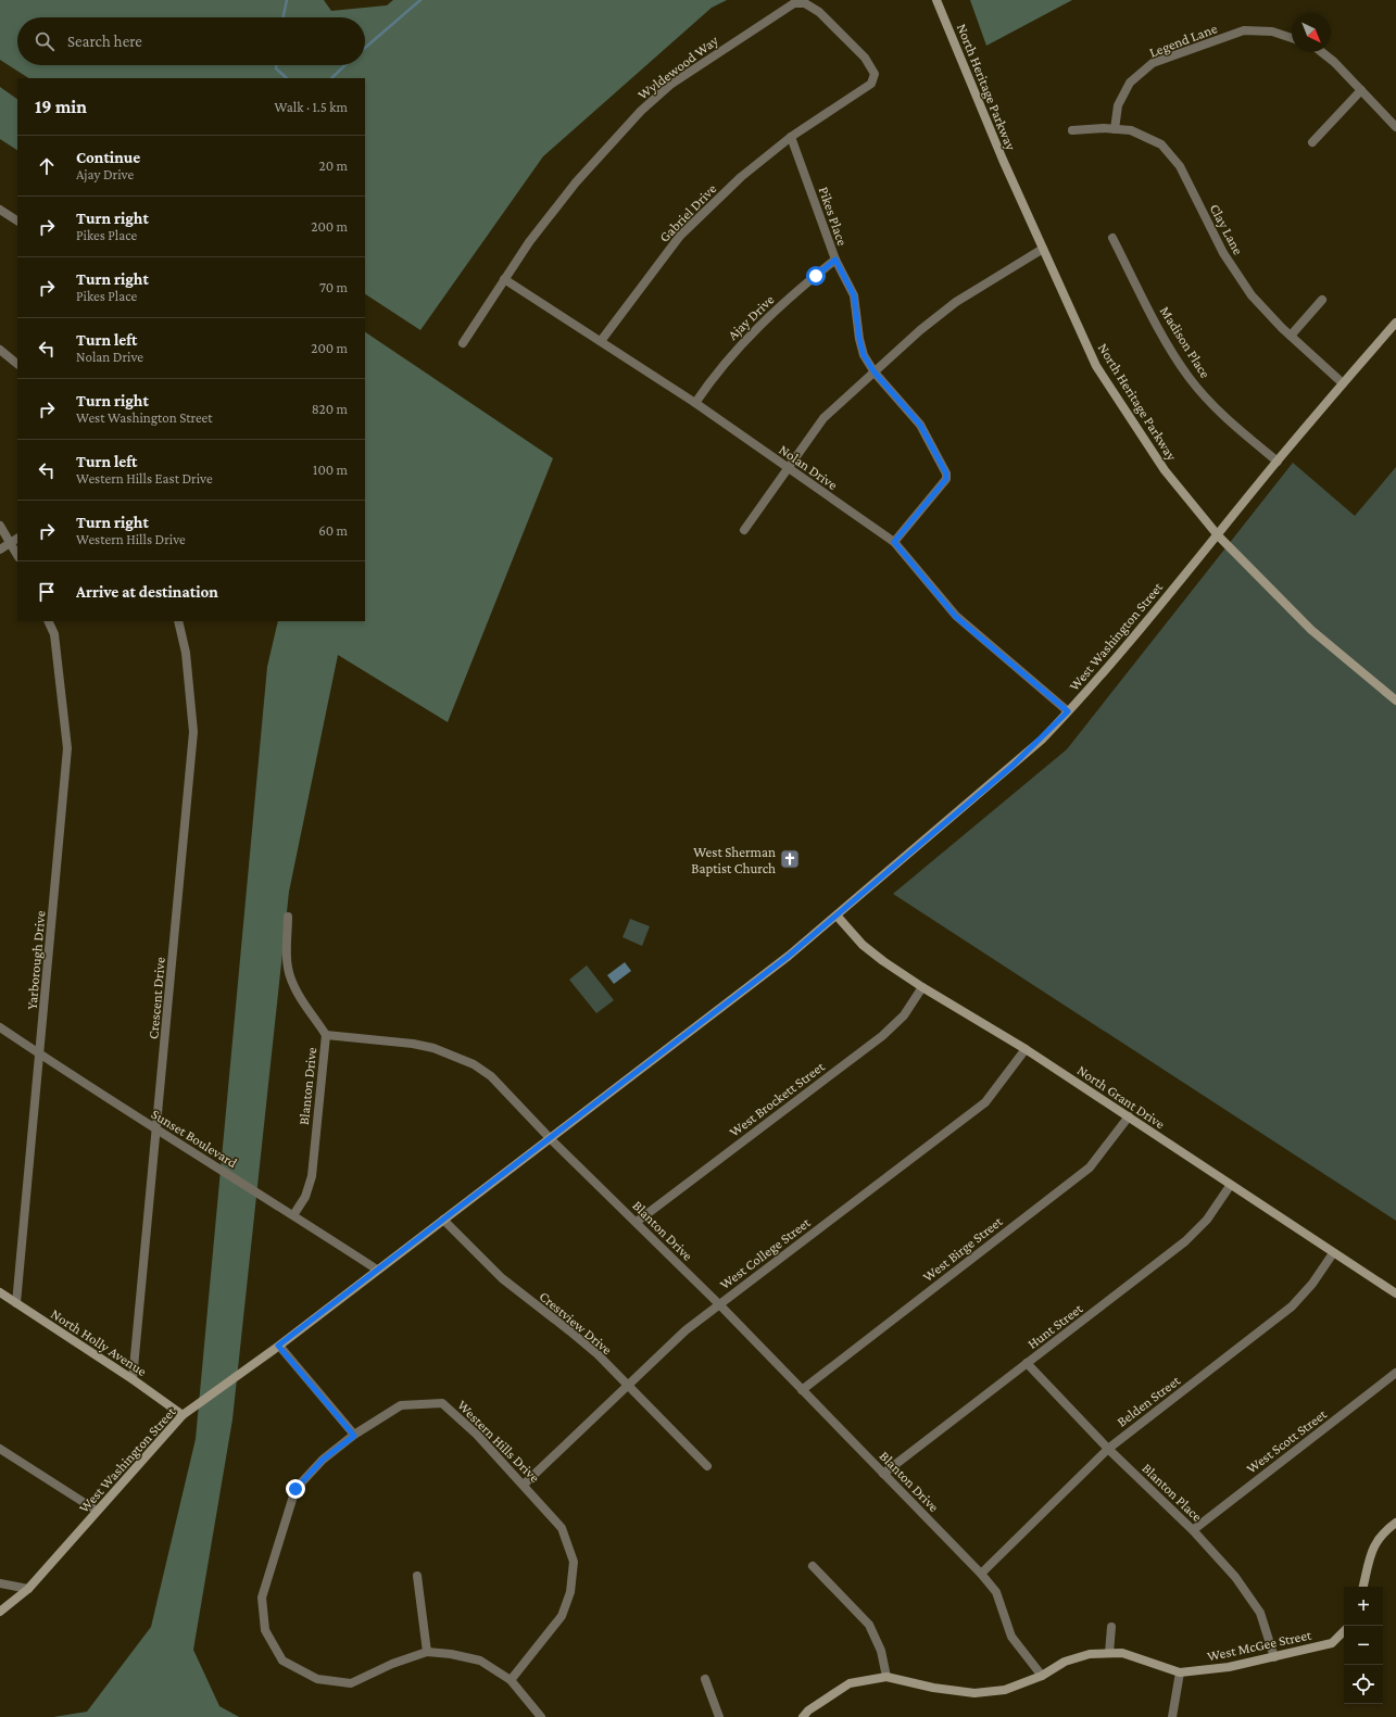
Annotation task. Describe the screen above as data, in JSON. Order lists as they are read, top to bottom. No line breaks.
{"streets":{"street":["Legend Lane","Wyldewood Way","North Heritage Parkway","Gabriel Drive","Pikes Place","Clay Lane","Ajay Drive","Madison Place","Nolan Drive","West Washington Street","Yarborough Drive","Crescent Drive","Blanton Drive","North Grant Drive","West Brockett Street","Sunset Boulevard","West Birge Street","West College Street","Crestview Drive","Hunt Street","North Holly Avenue","Belden Street","Western Hills Drive","West Scott Street","Blanton Place","West McGee Street"]},"crossings":[["Legend Lane","Clay Lane"],["Wyldewood Way","Gabriel Drive"],["Wyldewood Way","Pikes Place"],["Wyldewood Way","Nolan Drive"],["North Heritage Parkway","West Washington Street"],["Gabriel Drive","Pikes Place"],["Gabriel Drive","Nolan Drive"],["Pikes Place","Ajay Drive"],["Pikes Place","Nolan Drive"],["Clay Lane","West Washington Street"],["Ajay Drive","Nolan Drive"],["Madison Place","West Washington Street"],["Nolan Drive","West Washington Street"],["West Washington Street","Blanton Drive"],["West Washington Street","North Grant Drive"],["West Washington Street","Sunset Boulevard"],["West Washington Street","Crestview Drive"],["West Washington Street","North Holly Avenue"],["Yarborough Drive","Sunset Boulevard"],["Yarborough Drive","North Holly Avenue"],["Crescent Drive","Sunset Boulevard"],["Crescent Drive","North Holly Avenue"],["Blanton Drive","West Brockett Street"],["Blanton Drive","Sunset Boulevard"],["Blanton Drive","West Birge Street"],["Blanton Drive","West College Street"],["Blanton Drive","Hunt Street"],["Blanton Drive","Belden Street"],["Blanton Drive","West McGee Street"],["North Grant Drive","West Brockett Street"],["North Grant Drive","West Birge Street"],["North Grant Drive","West College Street"],["North Grant Drive","Hunt Street"],["North Grant Drive","Belden Street"],["West College Street","Crestview Drive"],["West College Street","Western Hills Drive"],["Hunt Street","Blanton Place"],["Belden Street","Blanton Place"],["West Scott Street","Blanton Place"],["Blanton Place","West McGee Street"]],"places":{"church":["West Sherman Baptist Church"]},"north":"bottom right","page":{"search":"Search here","heading":["19 min","Walk · 1.5 km"],"list":[["Continue","Ajay Drive","20 m"],["Turn right","Pikes Place","200 m"],["Turn right","Pikes Place","70 m"],["Turn left","Nolan Drive","200 m"],["Turn right","West Washington Street","820 m"],["Turn left","Western Hills East Drive","100 m"],["Turn right","Western Hills Drive","60 m"],"Arrive at destination"],"map_buttons":["+","−"]}}
